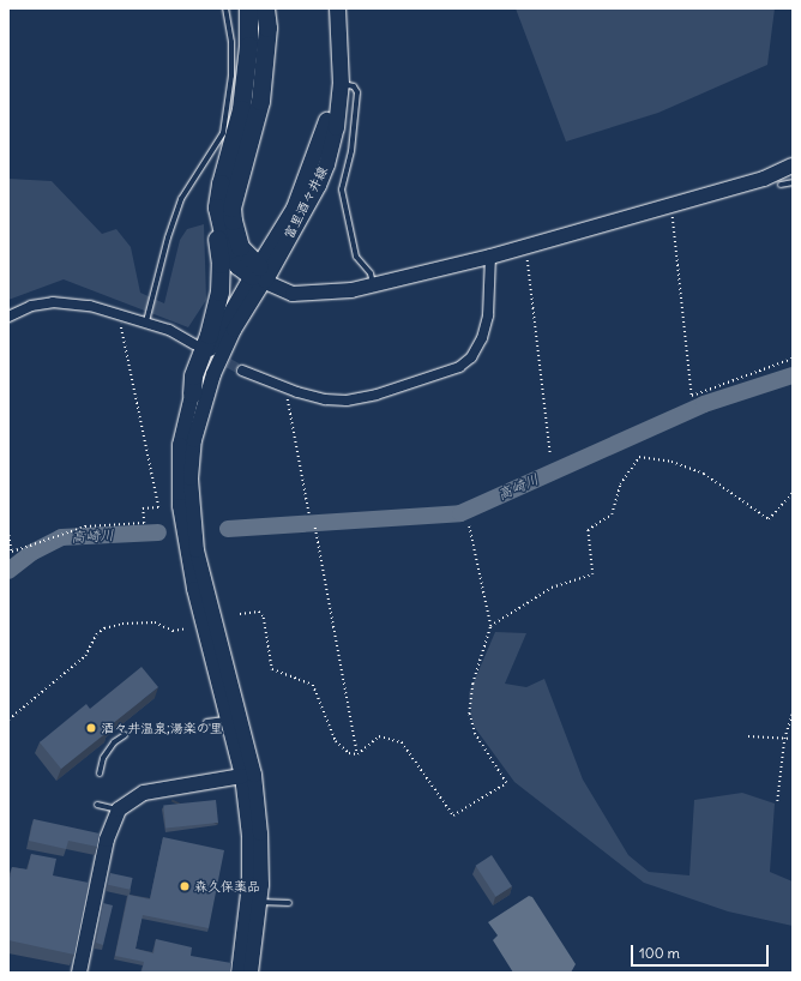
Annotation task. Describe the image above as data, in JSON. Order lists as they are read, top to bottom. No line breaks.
{"streets":{"main road":["富里酒々井線"]},"water":["高崎川"],"places":["酒々井温泉;湯楽の里","森久保薬品"],"scale_bar":"100 m"}
